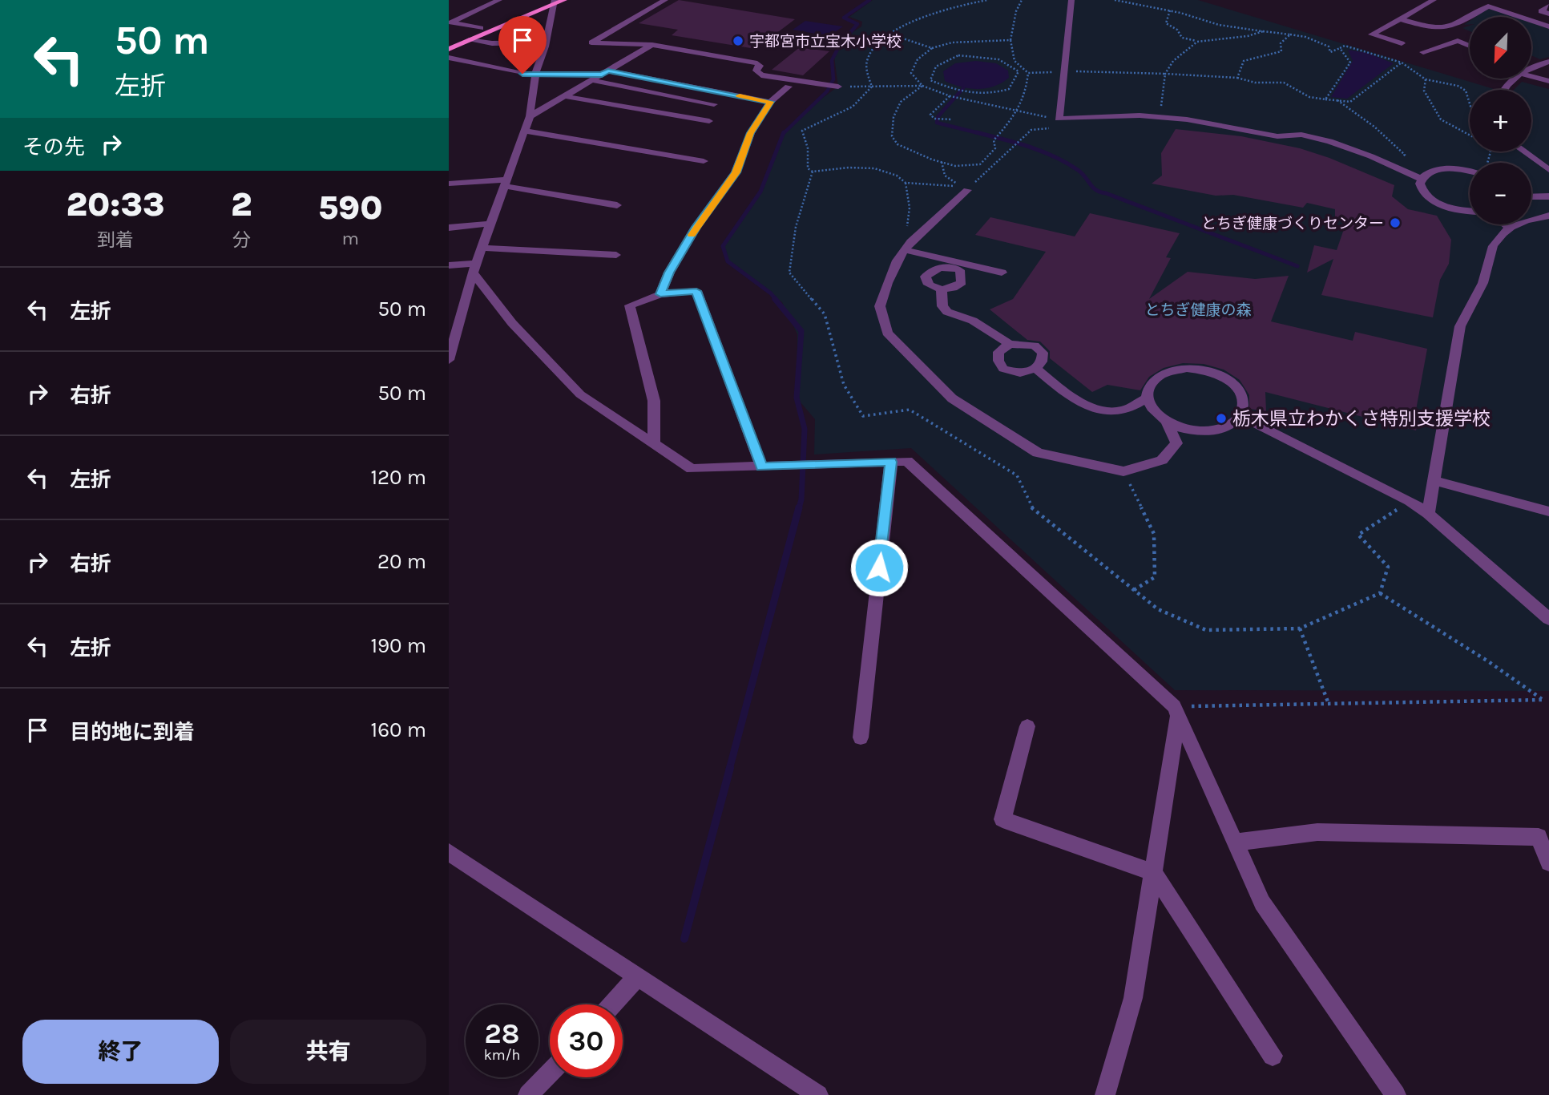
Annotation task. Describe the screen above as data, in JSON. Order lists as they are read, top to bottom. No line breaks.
{"parks":["とちぎ健康の森"],"places":["宇都宮市立宝木小学校","とちぎ健康づくりセンター","栃木県立わかくさ特別支援学校"],"north":"bottom left","page":{"turn":["50 m","左折"],"map_buttons":["+","−"],"then":"その先","eta":["20:33","到着","2","分","590","m"],"list":[{"name":"左折","value":"50 m"},{"name":"右折","value":"50 m"},{"name":"左折","value":"120 m"},{"name":"右折","value":"20 m"},{"name":"左折","value":"190 m"},{"name":"目的地に到着","value":"160 m"}],"speed":"28 km/h","limit":"30","buttons":["終了","共有"]}}
